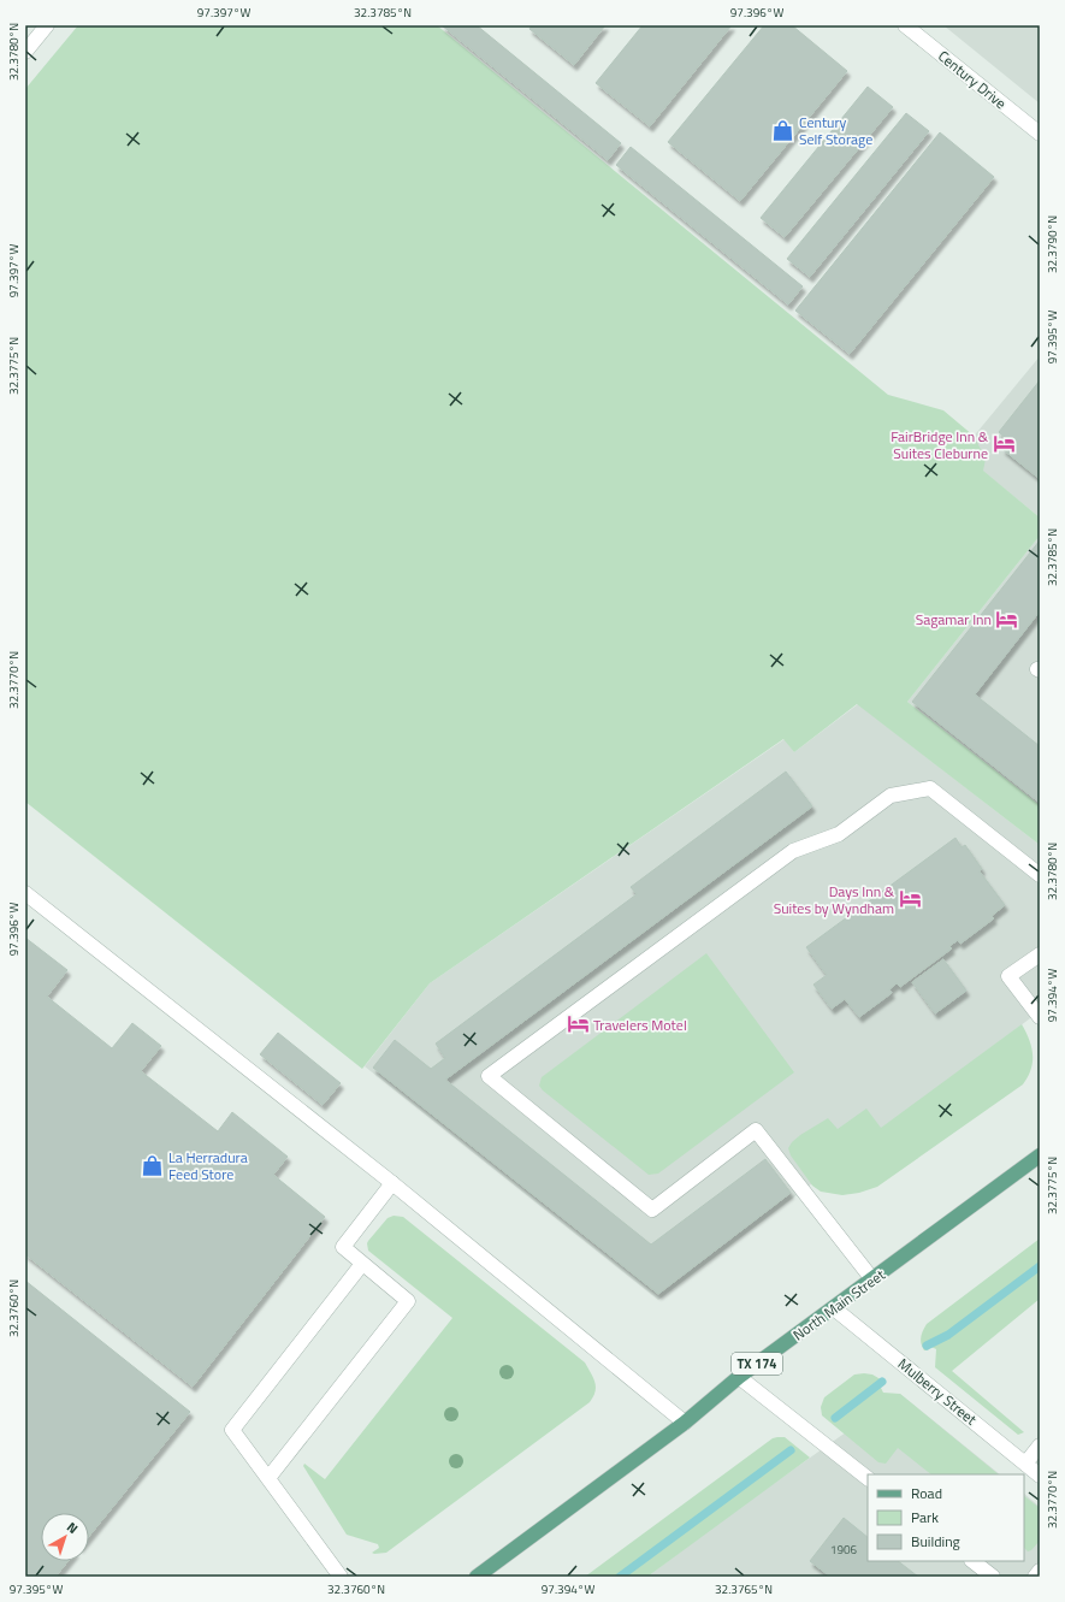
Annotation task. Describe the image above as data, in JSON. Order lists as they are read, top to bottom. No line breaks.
{"streets":{"main road":["North Main Street","TX 174"],"street":["Century Drive","Mulberry Street"]},"crossings":[["North Main Street","Mulberry Street"]],"places":{"shop":["Century Self Storage","La Herradura Feed Store"],"hotel":["FairBridge Inn & Suites Cleburne","Sagamar Inn","Days Inn & Suites by Wyndham","Travelers Motel"]},"house_numbers":["1906"],"legend":["Road","Park","Building"],"north":"top right","coordinates":["97.397°W","32.3785°N","97.396°W","32.3780°N","32.3790°N","97.395°W","32.3775°N","32.3770°N","97.394°W","32.3760°N","32.3765°N"]}
